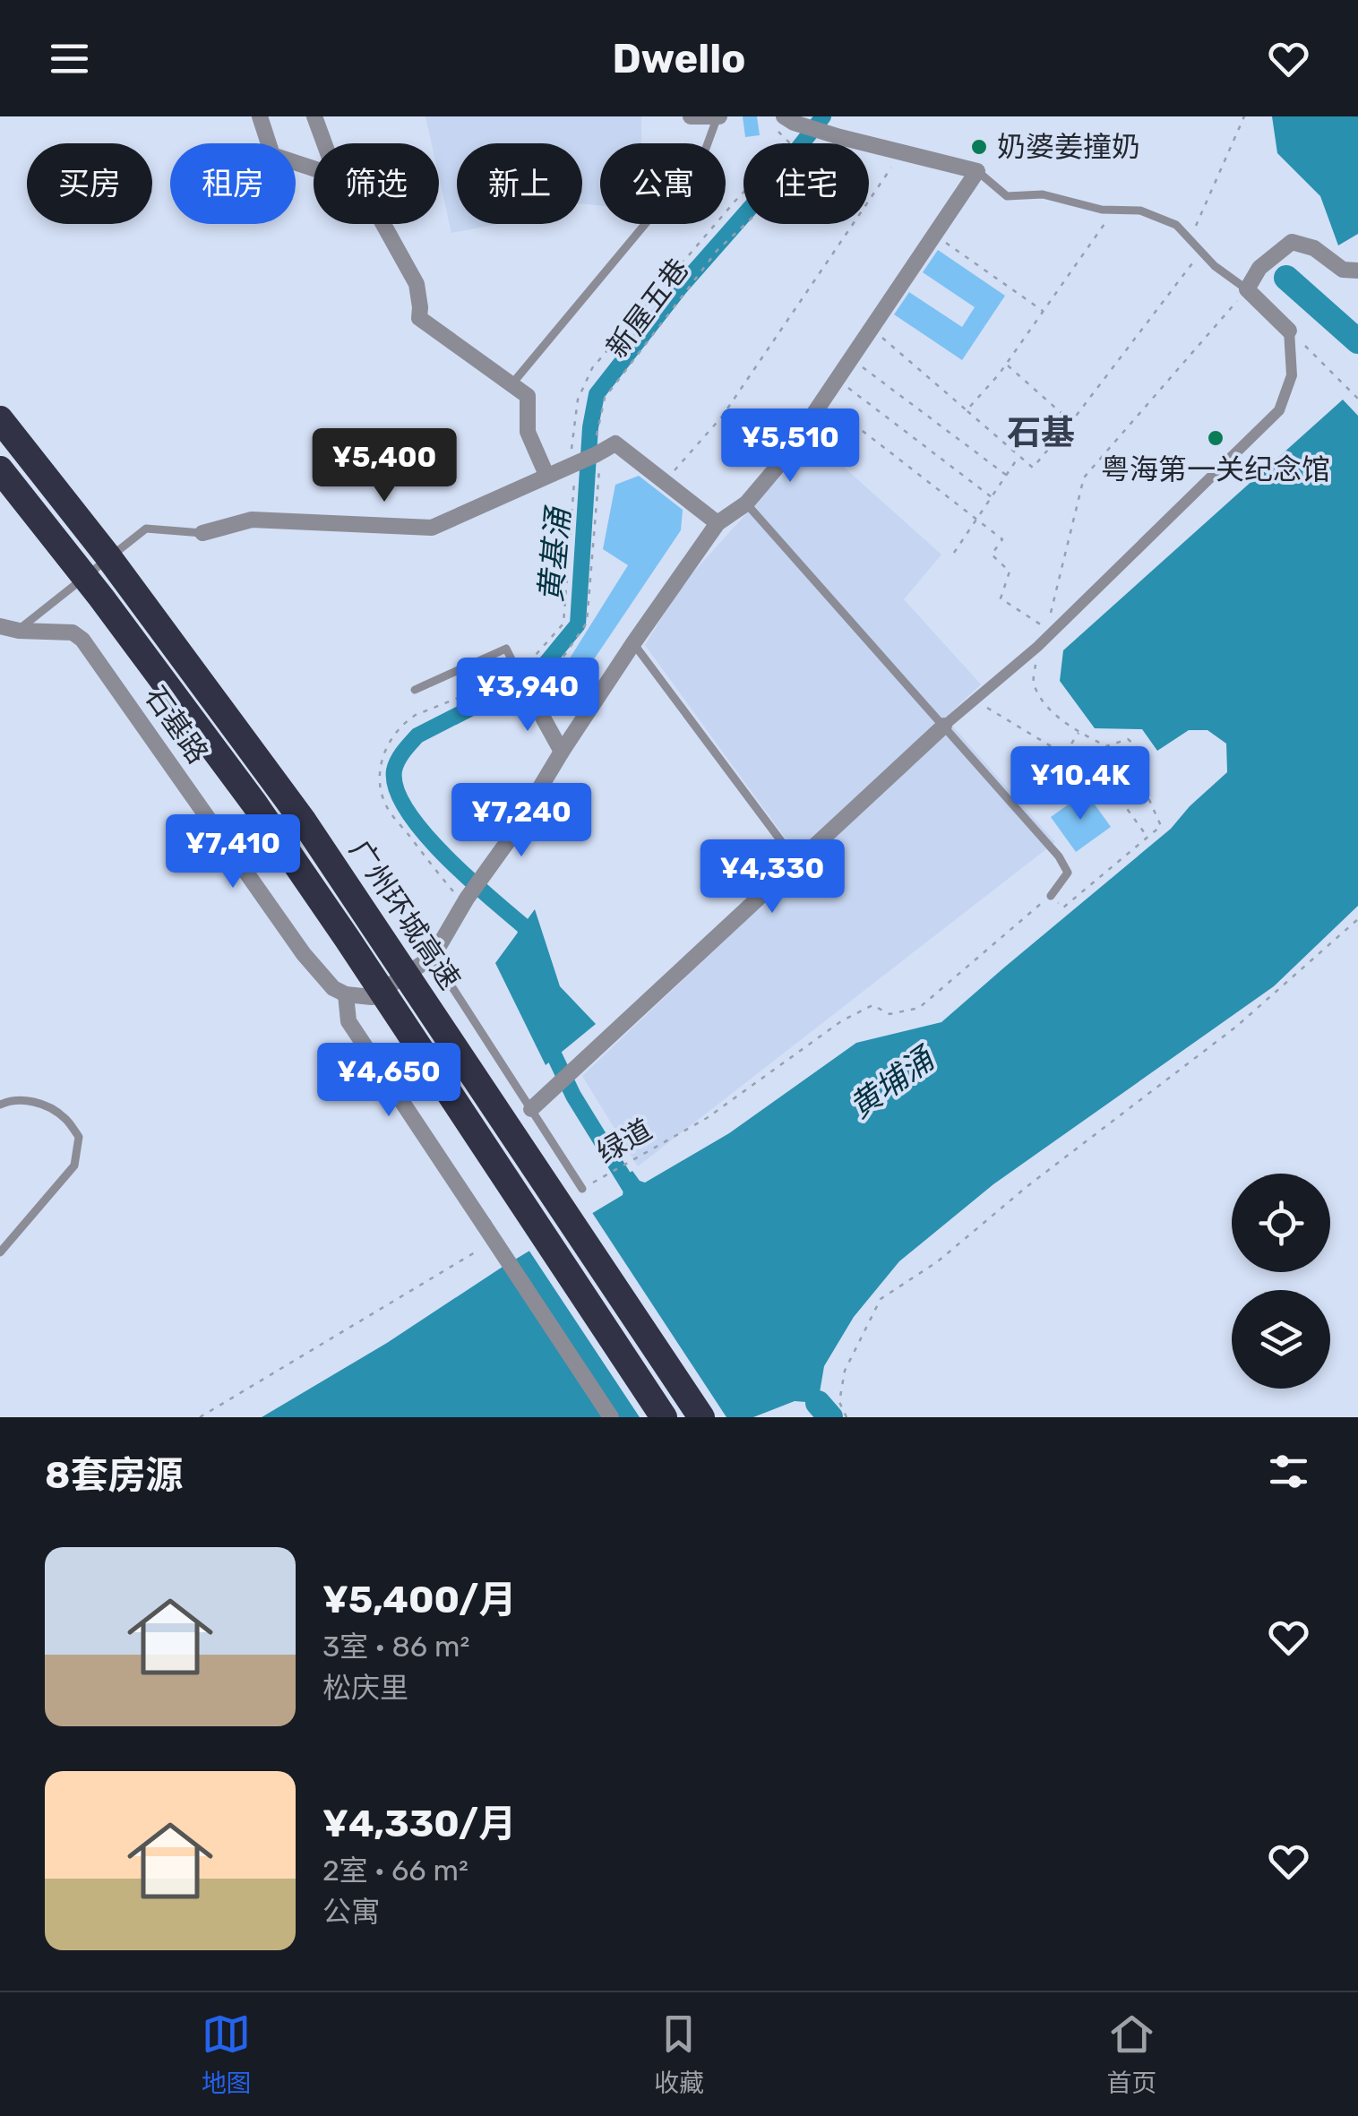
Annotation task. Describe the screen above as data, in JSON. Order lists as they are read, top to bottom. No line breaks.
{"streets":{"highway":["广州环城高速"],"street":["石基路"],"path":["新屋五巷","绿道"]},"districts":["石基"],"water":["黄基涌","黄埔涌"],"places":["奶婆姜撞奶","粤海第一关纪念馆"],"page":{"header":"Dwello","chip":["买房","租房","筛选","新上","公寓","住宅"],"price":["¥5,510","¥5,400","¥3,940","¥10.4K","¥7,240","¥7,410","¥4,330","¥4,650"],"heading":"8套房源","list":[{"name":"¥5,400/月","note":"3室 · 86 m² · 松庆里"},{"name":"¥4,330/月","note":"2室 · 66 m² · 公寓"}],"tabs":["地图","收藏","首页"]}}
